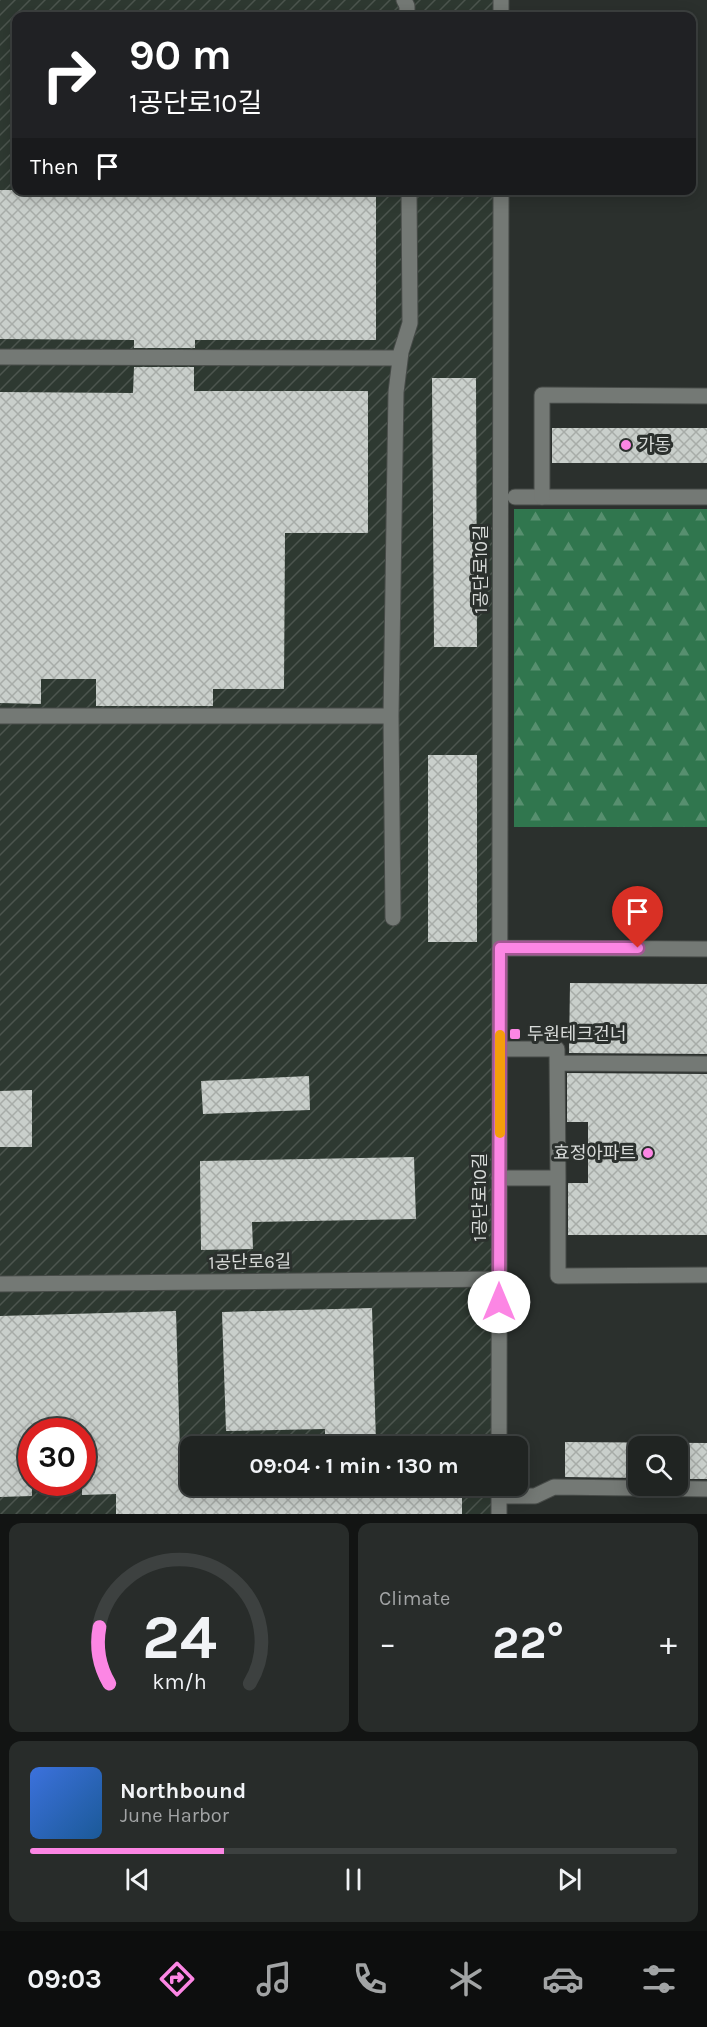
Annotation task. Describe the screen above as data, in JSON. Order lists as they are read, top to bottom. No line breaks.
{"streets":{"street":["1공단로10길","1공단로6길"]},"crossings":[["1공단로10길","1공단로6길"]],"places":{"other":["가동","효정아파트"],"transit":["두원테크건너"]},"page":{"turn":["90 m","1공단로10길"],"then":"Then","limit":"30","trip":"09:04 · 1 min · 130 m","tile":"Climate","heat":["−","22°","+"],"song":["Northbound","June Harbor"],"tabs":"09:03","gauge":["24","km/h"]}}
